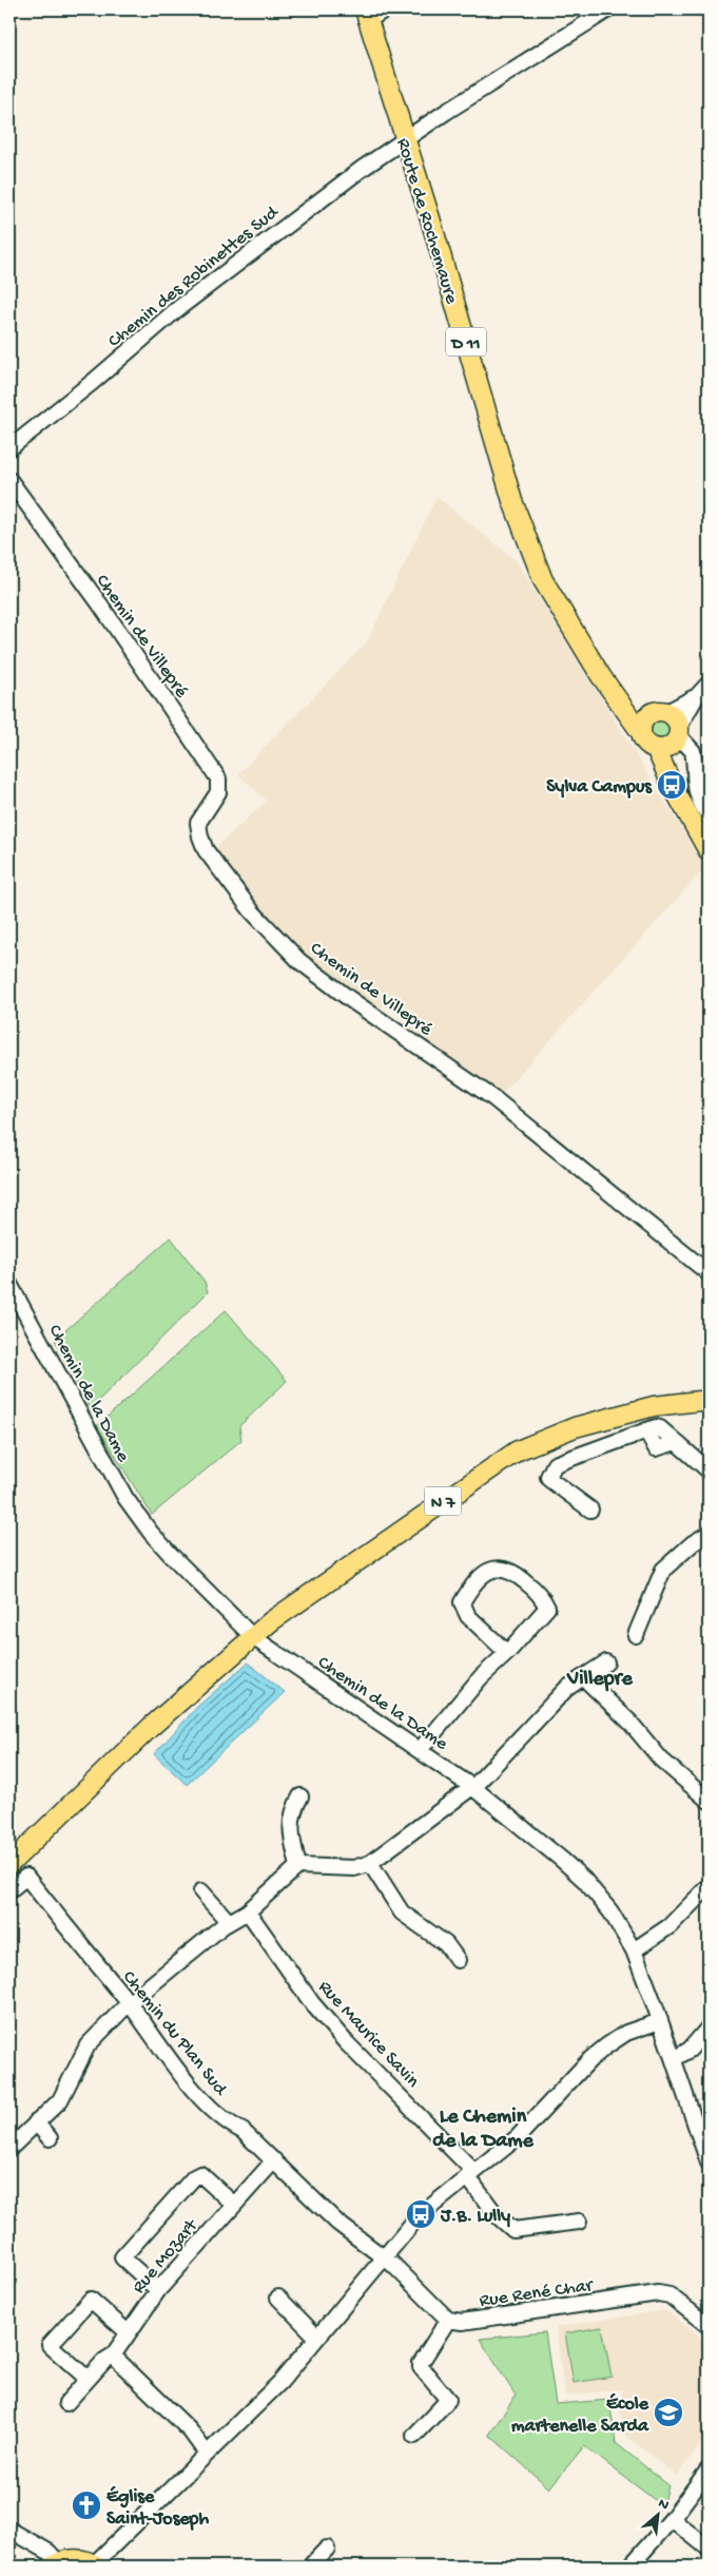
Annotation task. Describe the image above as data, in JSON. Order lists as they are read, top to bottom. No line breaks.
{"streets":{"main road":["Route de Rochemaure","D 11","N 7"],"street":["Chemin des Robinettes Sud","Chemin de Villepré","Chemin de la Dame","Chemin du Plan Sud","Rue Maurice Savin","Rue Mozart","Rue René Char"]},"crossings":[["Route de Rochemaure","Chemin des Robinettes Sud"],["Chemin de la Dame","N 7"],["Chemin du Plan Sud","Rue Mozart"]],"districts":["Villepre","Le Chemin de la Dame"],"places":{"bus stop":["Sylva Campus","J.B. Lully"],"school or university":["École martenelle Sarda"],"church":["Église Saint-Joseph"]},"north":"top right"}
